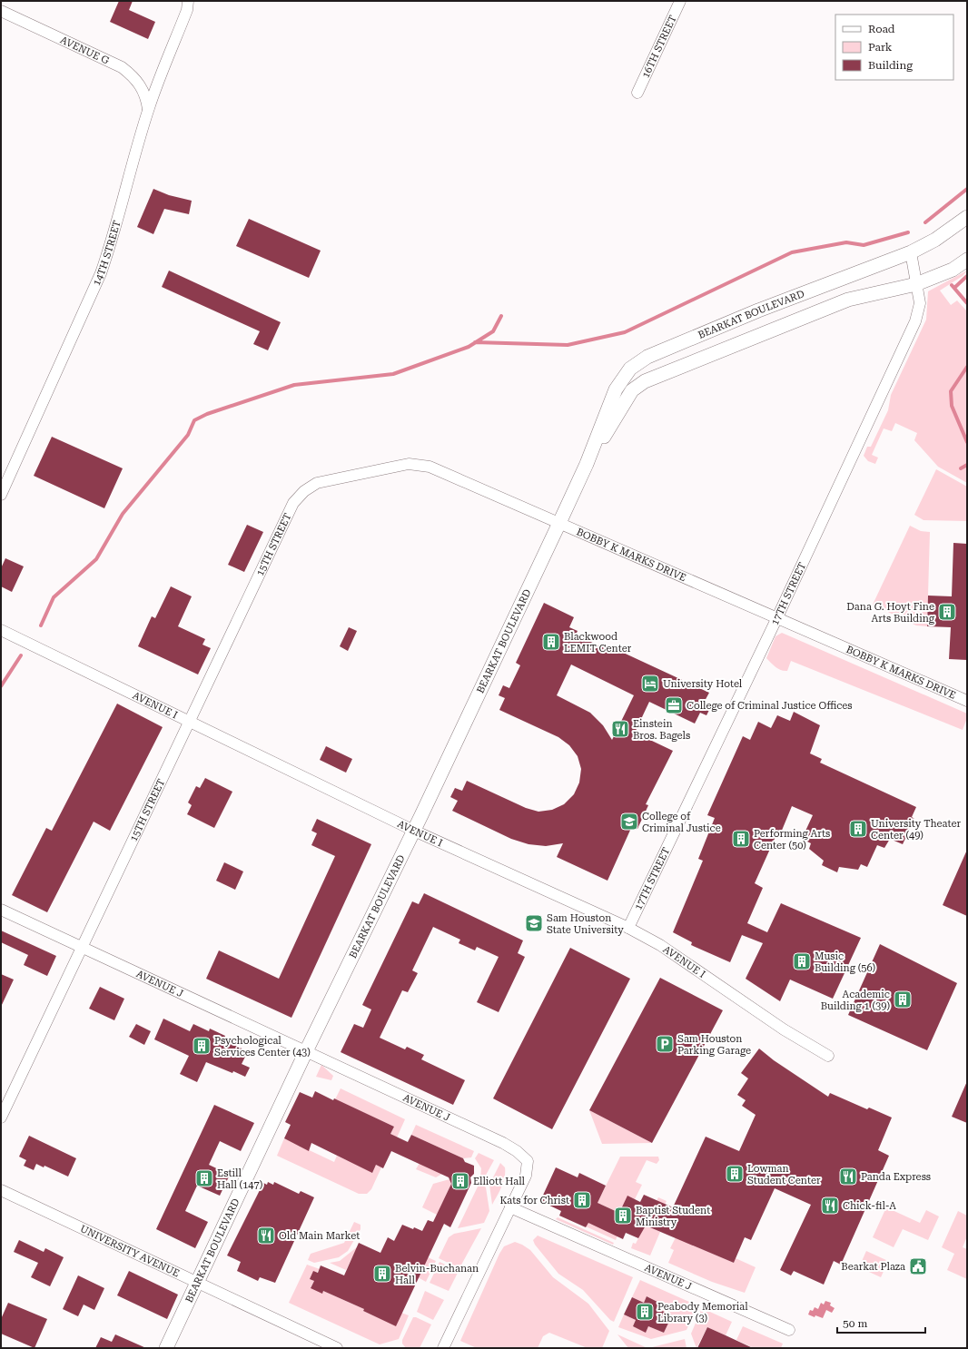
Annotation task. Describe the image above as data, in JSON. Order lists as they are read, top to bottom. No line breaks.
{"streets":{"street":["16TH STREET","AVENUE G","14TH STREET","BEARKAT BOULEVARD","15TH STREET","BOBBY K MARKS DRIVE","17TH STREET","AVENUE I","AVENUE J","UNIVERSITY AVENUE"]},"crossings":[["AVENUE G","14TH STREET"],["BEARKAT BOULEVARD","BOBBY K MARKS DRIVE"],["BEARKAT BOULEVARD","17TH STREET"],["BEARKAT BOULEVARD","AVENUE I"],["BEARKAT BOULEVARD","AVENUE J"],["BEARKAT BOULEVARD","UNIVERSITY AVENUE"],["15TH STREET","BOBBY K MARKS DRIVE"],["15TH STREET","AVENUE I"],["15TH STREET","AVENUE J"],["BOBBY K MARKS DRIVE","17TH STREET"],["17TH STREET","AVENUE I"]],"places":{"building":["Dana G. Hoyt Fine Arts Building","Blackwood LEMIT Center","University Theater Center (49)","Performing Arts Center (50)","Music Building (56)","Academic Building 1 (39)","Psychological Services Center (43)","Lowman Student Center","Estill Hall (147)","Elliott Hall","Kats for Christ","Baptist Student Ministry","Belvin-Buchanan Hall","Peabody Memorial Library (3)"],"hotel":["University Hotel"],"office":["College of Criminal Justice Offices"],"restaurant":["Einstein Bros. Bagels","Panda Express","Chick-fil-A","Old Main Market"],"school or university":["College of Criminal Justice","Sam Houston State University"],"parking":["Sam Houston Parking Garage"],"public building":["Bearkat Plaza"]},"legend":["Road","Park","Building"],"scale_bar":"50 m"}
